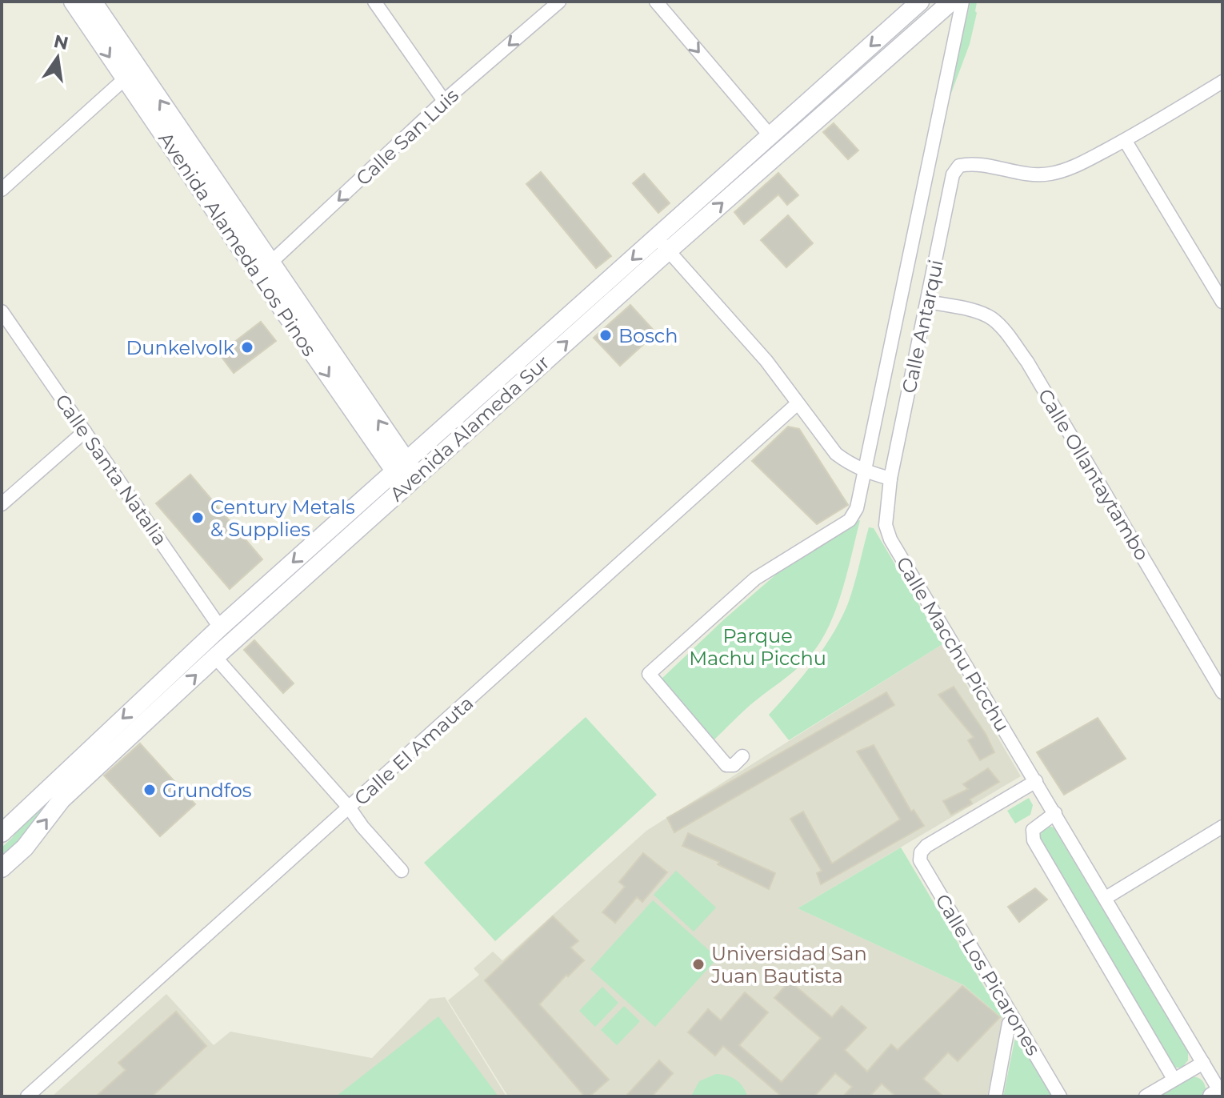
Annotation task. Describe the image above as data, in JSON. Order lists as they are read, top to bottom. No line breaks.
{"streets":{"main road":["Avenida Alameda Los Pinos","Avenida Alameda Sur"],"street":["Calle San Luis","Calle Antarqui","Calle Santa Natalia","Calle Ollantaytambo","Calle Macchu Picchu","Calle El Amauta","Calle Los Picarones"]},"crossings":[["Calle San Luis","Avenida Alameda Los Pinos"],["Avenida Alameda Los Pinos","Avenida Alameda Sur"],["Calle Antarqui","Calle Ollantaytambo"],["Calle Antarqui","Calle Macchu Picchu"],["Avenida Alameda Sur","Calle Santa Natalia"],["Calle Macchu Picchu","Calle Los Picarones"]],"one_way":["Calle San Luis"],"parks":["Parque Machu Picchu"],"places":["Bosch","Dunkelvolk","Century Metals & Supplies","Grundfos","Universidad San Juan Bautista"],"north":"top"}
